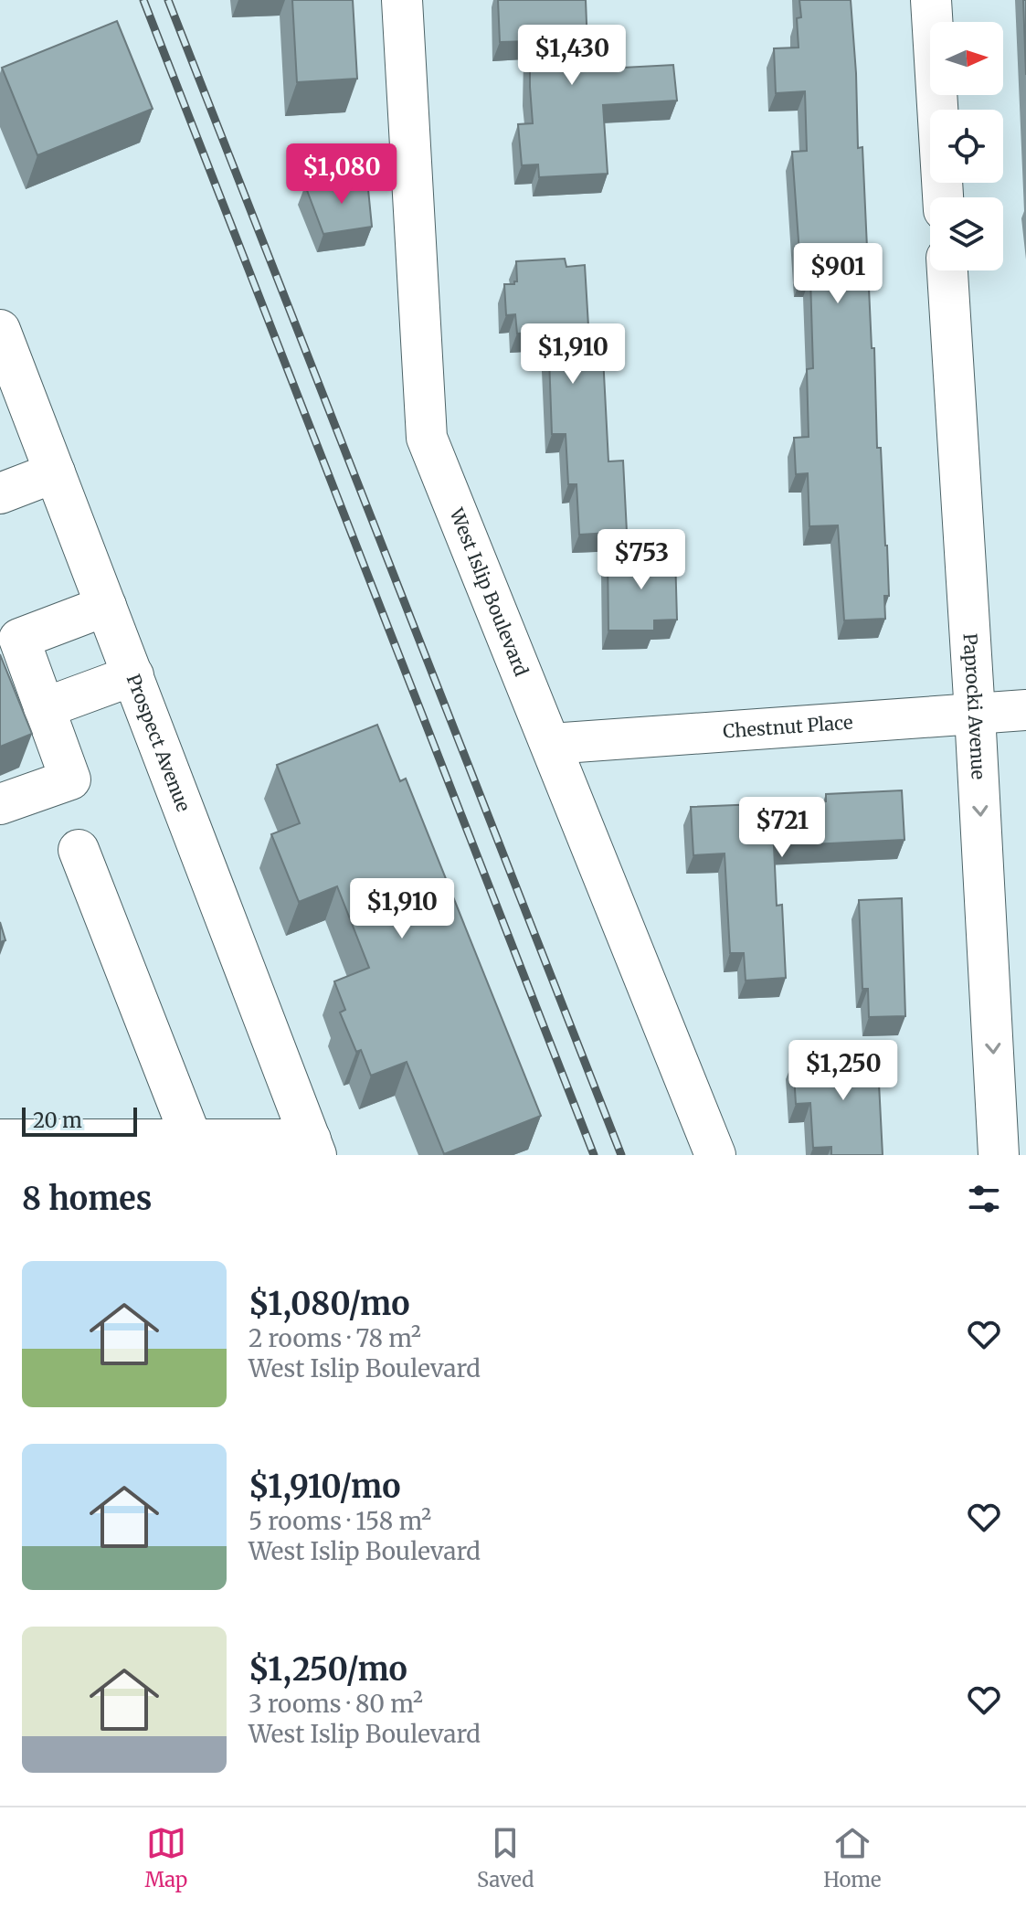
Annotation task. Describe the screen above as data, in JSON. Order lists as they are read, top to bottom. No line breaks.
{"streets":{"street":["West Islip Boulevard","Paprocki Avenue","Chestnut Place","Prospect Avenue"]},"crossings":[["West Islip Boulevard","Chestnut Place"],["Paprocki Avenue","Chestnut Place"]],"one_way":["Paprocki Avenue"],"scale_bar":"20 m","north":"right","page":{"price":["$1,430","$1,080","$901","$1,910","$753","$721","$1,910","$1,250"],"scale":"20 m","heading":"8 homes","list":[{"name":"$1,080/mo","note":"2 rooms · 78 m² · West Islip Boulevard"},{"name":"$1,910/mo","note":"5 rooms · 158 m² · West Islip Boulevard"},{"name":"$1,250/mo","note":"3 rooms · 80 m² · West Islip Boulevard"}],"tabs":["Map","Saved","Home"]}}
